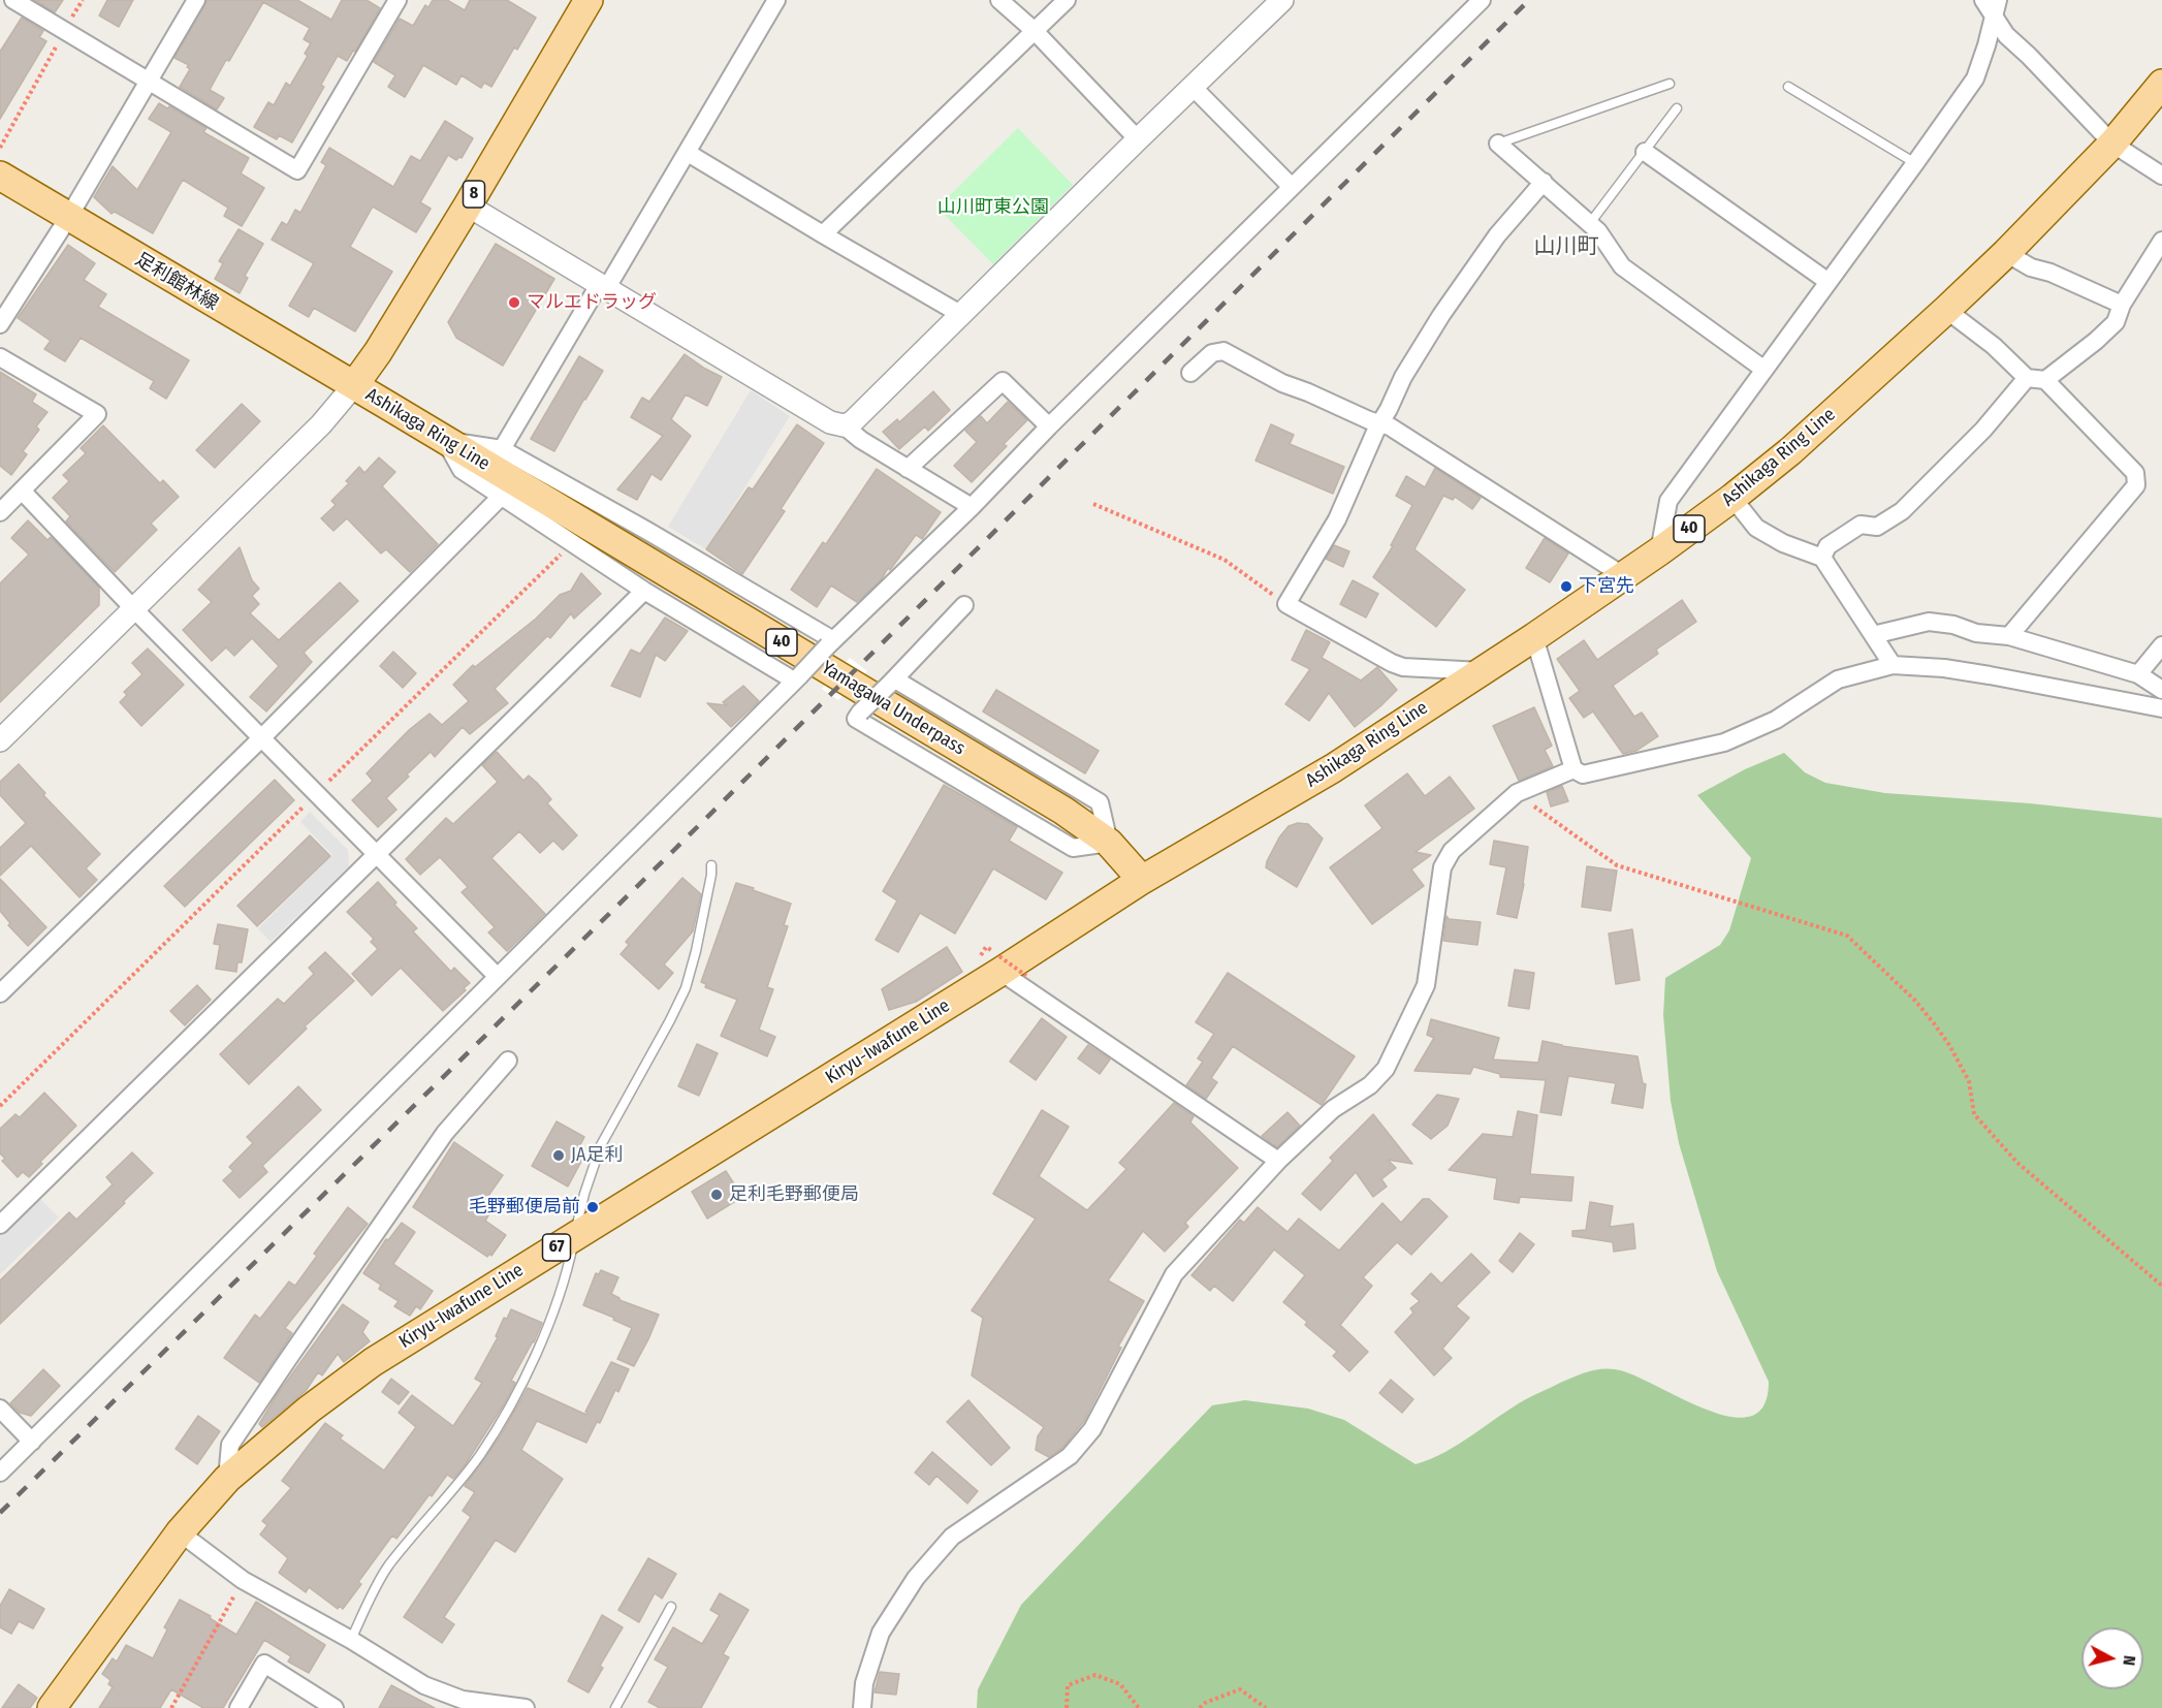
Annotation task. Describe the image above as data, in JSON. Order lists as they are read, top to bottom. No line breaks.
{"streets":{"main road":["8","足利館林線","Ashikaga Ring Line","40","Yamagawa Underpass","Kiryu-Iwafune Line","67"]},"crossings":[["8","足利館林線"],["8","Ashikaga Ring Line"],["足利館林線","Ashikaga Ring Line"],["Ashikaga Ring Line","40"],["Ashikaga Ring Line","Yamagawa Underpass"],["Ashikaga Ring Line","Kiryu-Iwafune Line"],["40","Yamagawa Underpass"],["40","Kiryu-Iwafune Line"]],"districts":["山川町"],"parks":["山川町東公園"],"places":["マルエドラッグ","下宮先","JA足利","足利毛野郵便局","毛野郵便局前"],"north":"right"}
